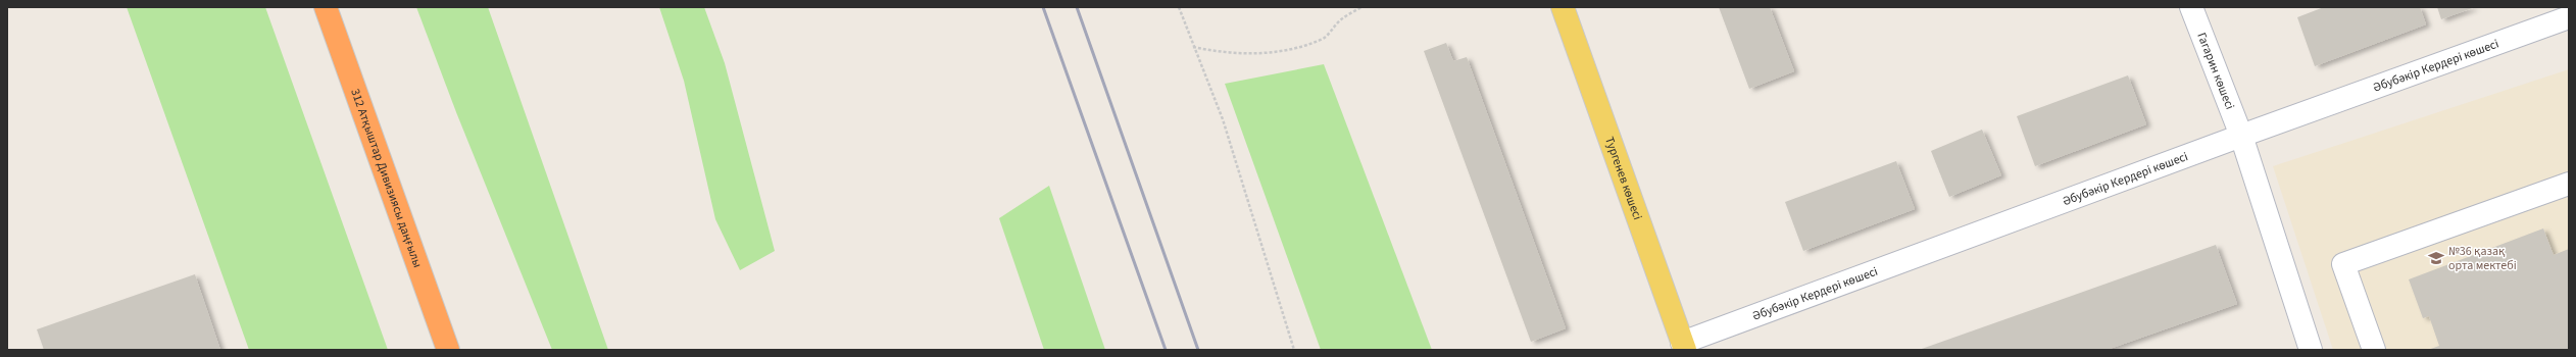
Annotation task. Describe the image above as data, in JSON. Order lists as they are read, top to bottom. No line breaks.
{"streets":{"highway":["312 Атқыштар Дивизиясы даңғылы"],"main road":["Тургенев көшесі"],"street":["Әбубәкір Кердері көшесі","Гагарин көшесі"]},"crossings":[["Әбубәкір Кердері көшесі","Гагарин көшесі"],["Әбубәкір Кердері көшесі","Тургенев көшесі"]],"places":{"school or university":["№36 қазақ орта мектебі"]}}
